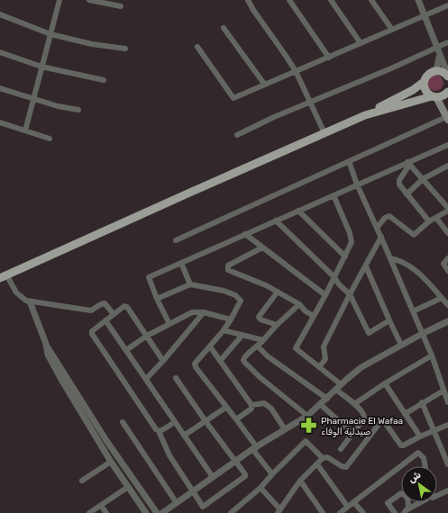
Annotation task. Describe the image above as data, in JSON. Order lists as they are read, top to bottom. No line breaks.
{"places":{"pharmacy":["Pharmacie El Wafaa صيدلية الوفاء"]},"north":"top left"}
